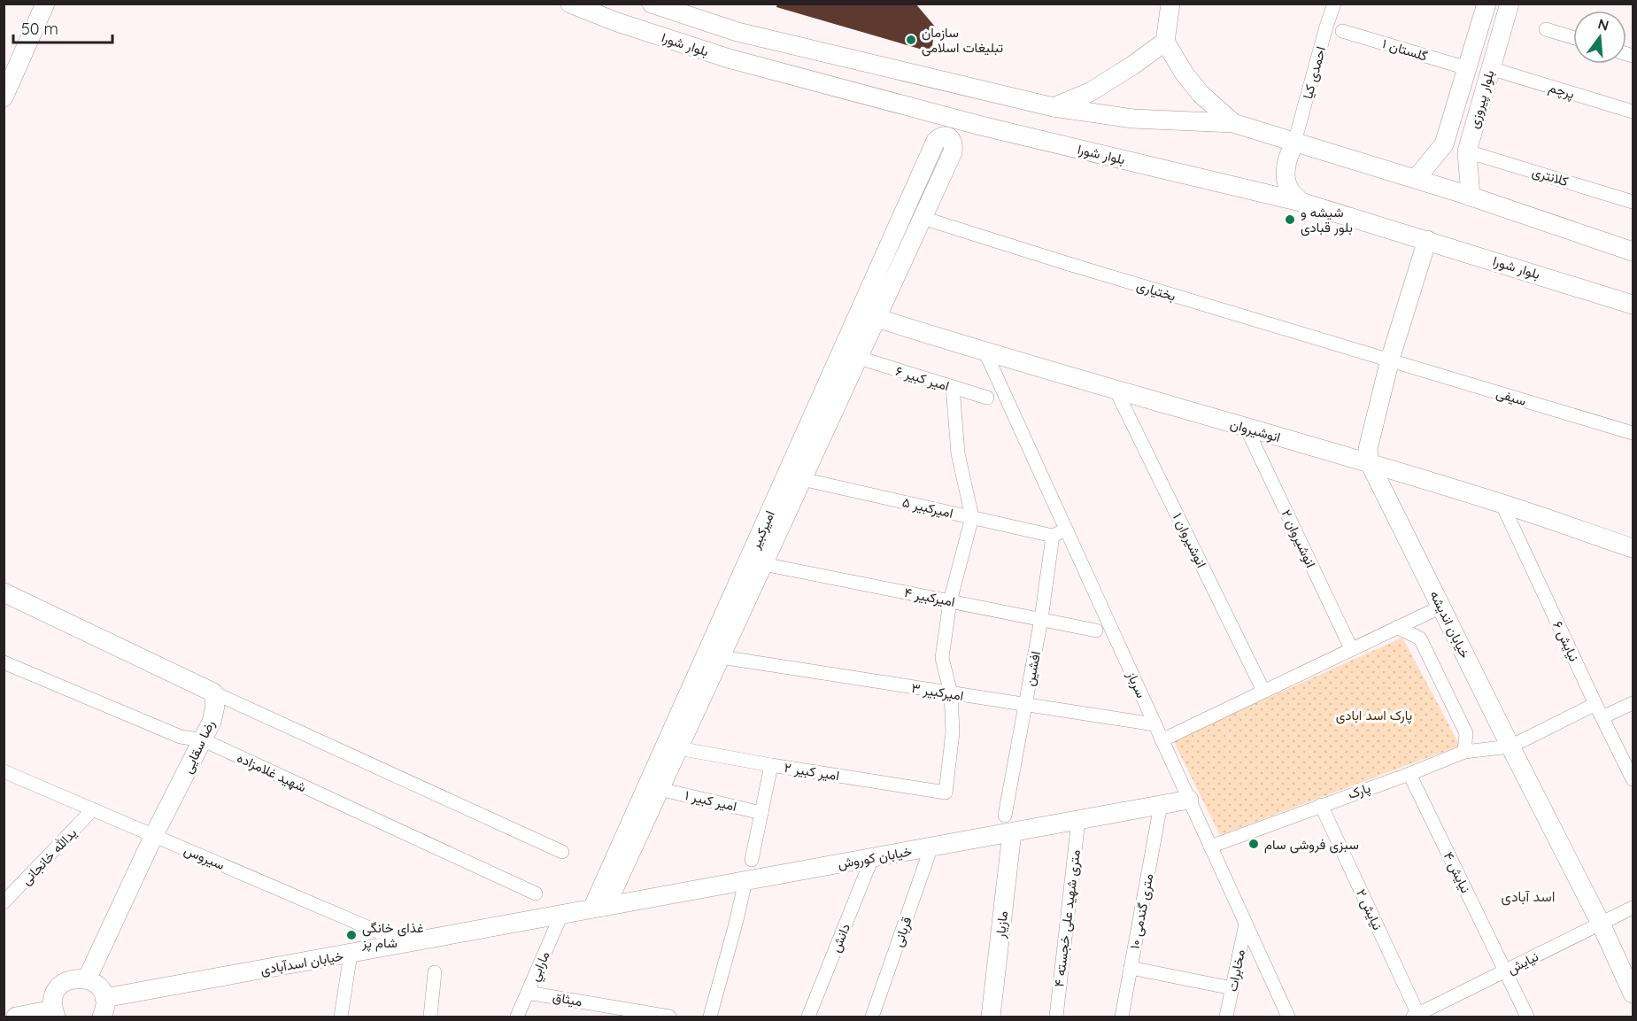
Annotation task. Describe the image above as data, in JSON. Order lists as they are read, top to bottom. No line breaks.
{"streets":{"main road":["بلوار شورا","بلوار پیروزی","انوشیروان","امیرکبیر","خیابان اندیشه","رضا سقایی","خیابان کوروش","مازیار","خیابان اسدآبادی"],"street":["گلستان ۱","احمدی کیا","پرچم","کلانتری","بختیاری","امیر کبیر ۶","سیفی","امیرکبیر ۵","انوشیروان ۲","انوشیروان ۱","امیرکبیر ۴","نیایش ۶","افشین","سرباز","امیرکبیر ۳","امیر کبیر ۲","شهید غلامزاده","پارک","امیر کبیر ۱","یدالله خانجانی","سیروس","نیایش ۴","نیایش ۲","۱۰ متری گندمی","۴ متری شهید علی خجسته","قربانی","دانش","نیایش","مارابي","مخابرات","میثاق"]},"crossings":[["بلوار شورا","احمدی کیا"],["بلوار شورا","بلوار پیروزی"],["بلوار شورا","خیابان اندیشه"],["گلستان ۱","بلوار پیروزی"],["پرچم","بلوار پیروزی"],["بلوار پیروزی","کلانتری"],["بختیاری","سیفی"],["بختیاری","امیرکبیر"],["بختیاری","خیابان اندیشه"],["امیر کبیر ۶","امیرکبیر"],["سیفی","خیابان اندیشه"],["انوشیروان","امیرکبیر"],["انوشیروان","انوشیروان ۲"],["انوشیروان","انوشیروان ۱"],["انوشیروان","خیابان اندیشه"],["انوشیروان","نیایش ۶"],["انوشیروان","سرباز"],["امیرکبیر ۵","امیرکبیر"],["امیرکبیر ۵","افشین"],["امیرکبیر","امیرکبیر ۴"],["امیرکبیر","امیرکبیر ۳"],["امیرکبیر","امیر کبیر ۲"],["امیرکبیر","امیر کبیر ۱"],["امیرکبیر","خیابان کوروش"],["امیرکبیر ۴","افشین"],["خیابان اندیشه","پارک"],["خیابان اندیشه","نیایش"],["نیایش ۶","پارک"],["افشین","امیرکبیر ۳"],["افشین","خیابان کوروش"],["افشین","مازیار"],["سرباز","امیرکبیر ۳"],["سرباز","پارک"],["سرباز","خیابان کوروش"],["سرباز","مخابرات"],["امیرکبیر ۳","امیر کبیر ۲"],["رضا سقایی","شهید غلامزاده"],["رضا سقایی","سیروس"],["پارک","نیایش ۴"],["پارک","نیایش ۲"],["یدالله خانجانی","سیروس"],["سیروس","خیابان اسدآبادی"],["خیابان کوروش","۱۰ متری گندمی"],["خیابان کوروش","۴ متری شهید علی خجسته"],["خیابان کوروش","مازیار"],["خیابان کوروش","قربانی"],["خیابان کوروش","دانش"],["خیابان کوروش","خیابان اسدآبادی"],["خیابان کوروش","مارابي"],["نیایش ۴","نیایش"],["نیایش ۲","نیایش"],["خیابان اسدآبادی","مارابي"],["مارابي","میثاق"]],"districts":["اسد آبادی"],"parks":["پارک اسد ابادی"],"places":["سازمان تبلیغات اسلامی","شیشه و بلور قبادی","سبزی فروشی سام","غذای خانگی شام پز"],"scale_bar":"50 m","north":"top"}
